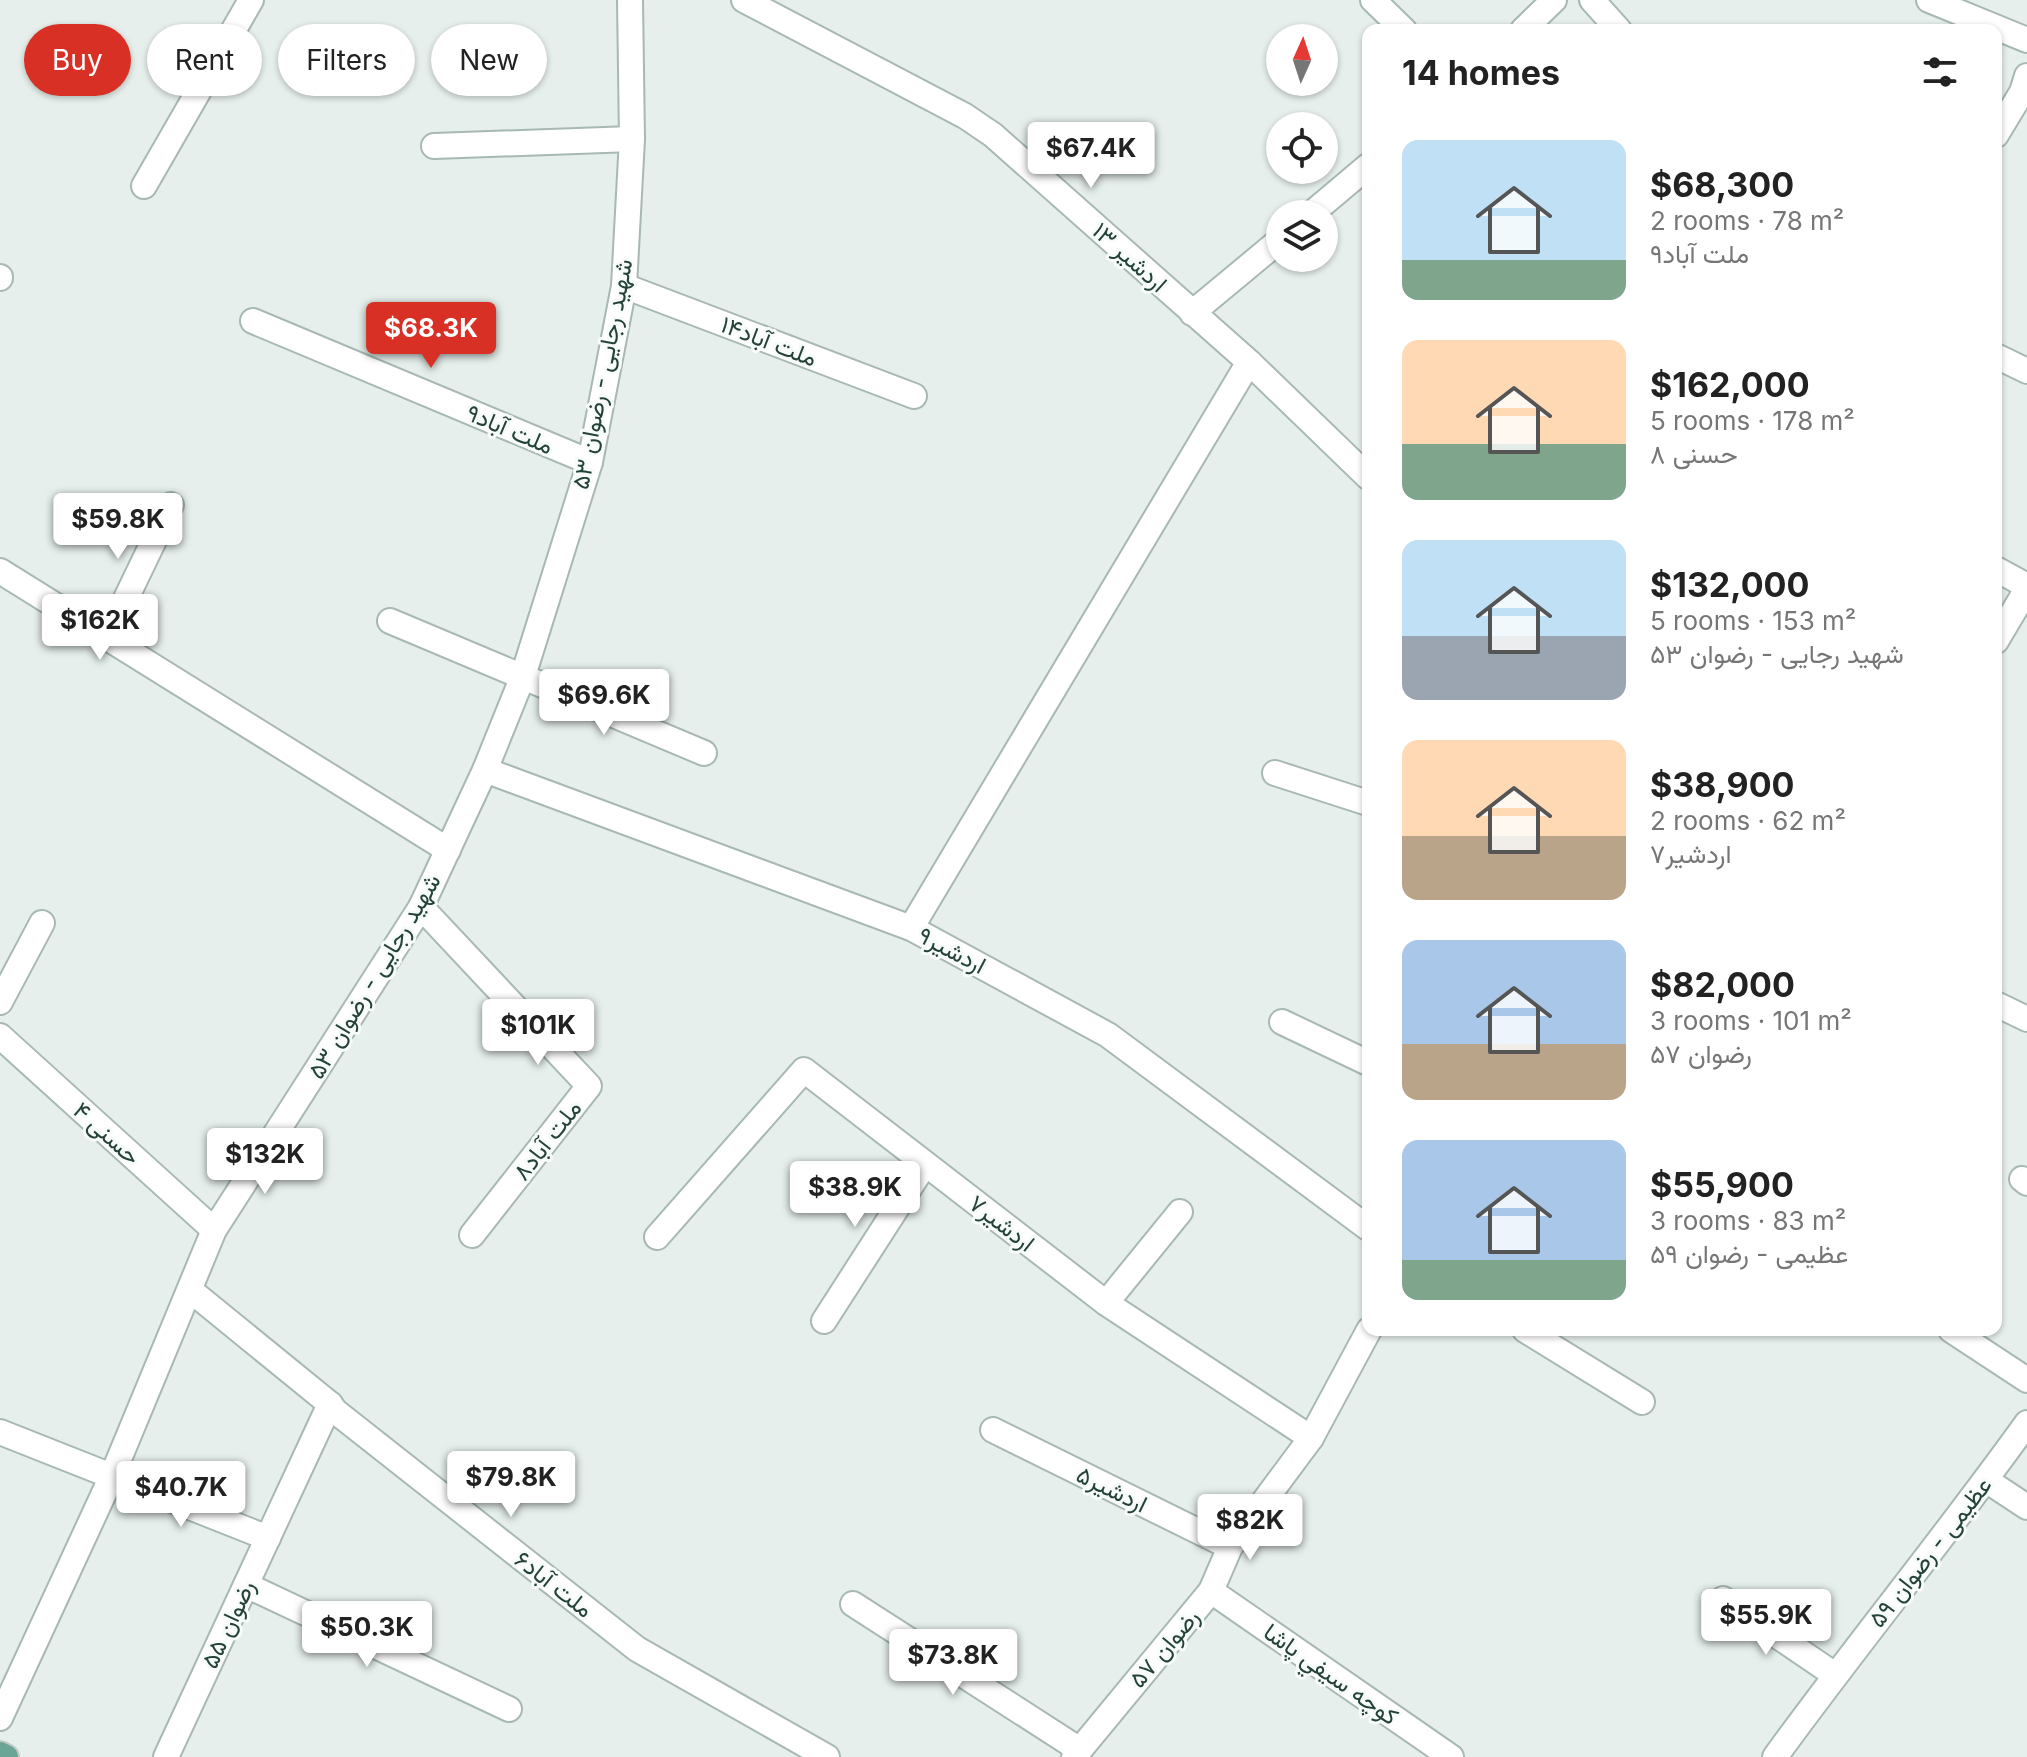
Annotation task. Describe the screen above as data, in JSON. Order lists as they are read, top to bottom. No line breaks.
{"streets":{"street":["اردشیر ۱۳","ملت آباد۱۴","شهید رجایی - رضوان ۵۳","ملت آباد۹","اردشیر۹","حسنی ۴","ملت آباد۸","اردشیر۷","اردشیر۵","عظیمی - رضوان ۵۹","ملت آباد۶","رضوان ۵۵","رضوان ۵۷","كوچه سيفي پاشا"]},"crossings":[["ملت آباد۱۴","شهید رجایی - رضوان ۵۳"],["شهید رجایی - رضوان ۵۳","ملت آباد۹"],["شهید رجایی - رضوان ۵۳","اردشیر۹"],["شهید رجایی - رضوان ۵۳","حسنی ۴"],["شهید رجایی - رضوان ۵۳","ملت آباد۸"],["شهید رجایی - رضوان ۵۳","ملت آباد۶"],["اردشیر۷","رضوان ۵۷"],["اردشیر۵","رضوان ۵۷"],["ملت آباد۶","رضوان ۵۵"],["رضوان ۵۷","كوچه سيفي پاشا"]],"north":"top","page":{"chip":["Buy","Rent","Filters","New"],"heading":"14 homes","list":[{"name":"$68,300","note":"2 rooms · 78 m² · ملت آباد۹"},{"name":"$162,000","note":"5 rooms · 178 m² · حسنی ۸"},{"name":"$132,000","note":"5 rooms · 153 m² · شهید رجایی - رضوان ۵۳"},{"name":"$38,900","note":"2 rooms · 62 m² · اردشیر۷"},{"name":"$82,000","note":"3 rooms · 101 m² · رضوان ۵۷"},{"name":"$55,900","note":"3 rooms · 83 m² · عظیمی - رضوان ۵۹"}],"price":["$67.4K","$68.3K","$59.8K","$162K","$69.6K","$101K","$132K","$38.9K","$79.8K","$40.7K","$82K","$55.9K","$50.3K","$73.8K"]}}
